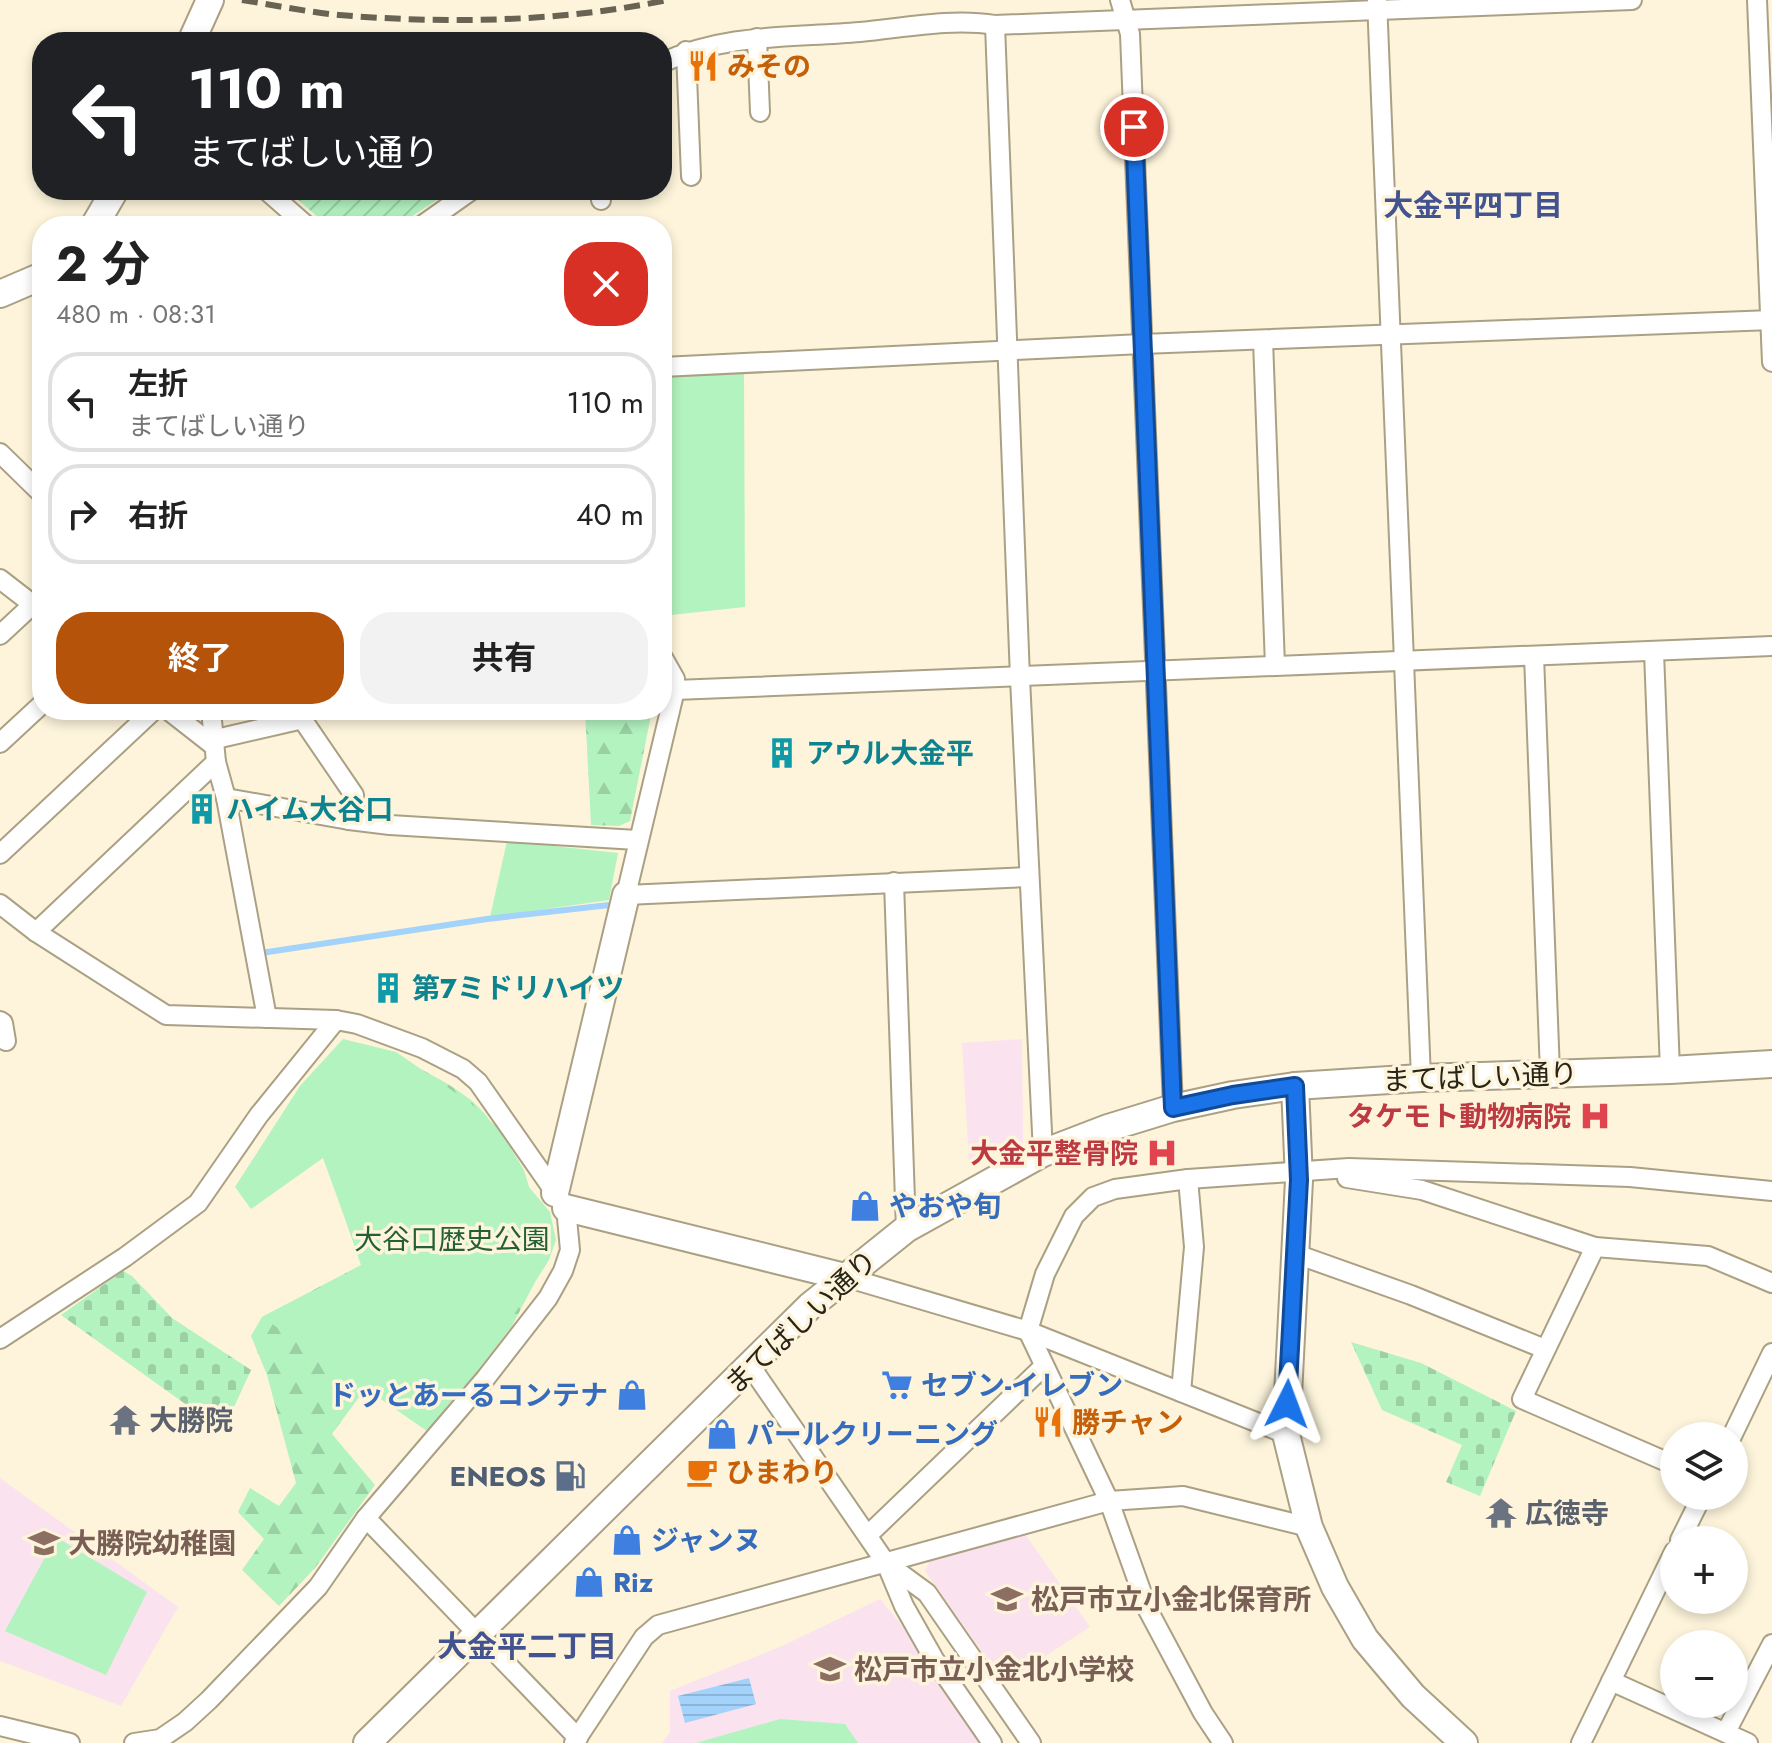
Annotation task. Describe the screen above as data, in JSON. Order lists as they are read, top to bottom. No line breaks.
{"streets":{"street":["まてばしい通り"]},"districts":["大金平四丁目","大金平二丁目"],"parks":["大谷口歴史公園"],"places":{"restaurant":["みその","勝チャン"],"building":["アウル大金平","ハイム大谷口","第7ミドリハイツ"],"hospital":["タケモト動物病院","大金平整骨院"],"shop":["やおや旬","ドッとあーるコンテナ","パールクリーニング","ジャンヌ","Riz"],"supermarket":["セブン-イレブン"],"temple":["大勝院","広徳寺"],"cafe":["ひまわり"],"fuel station":["ENEOS"],"school or university":["大勝院幼稚園","松戸市立小金北保育所","松戸市立小金北小学校"]},"page":{"turn":["110 m","まてばしい通り"],"heading":["2 分","480 m · 08:31"],"list":[{"name":"左折","note":"まてばしい通り","value":"110 m"},{"name":"右折","value":"40 m"}],"buttons":["終了","共有"],"map_buttons":["+","−"]}}
